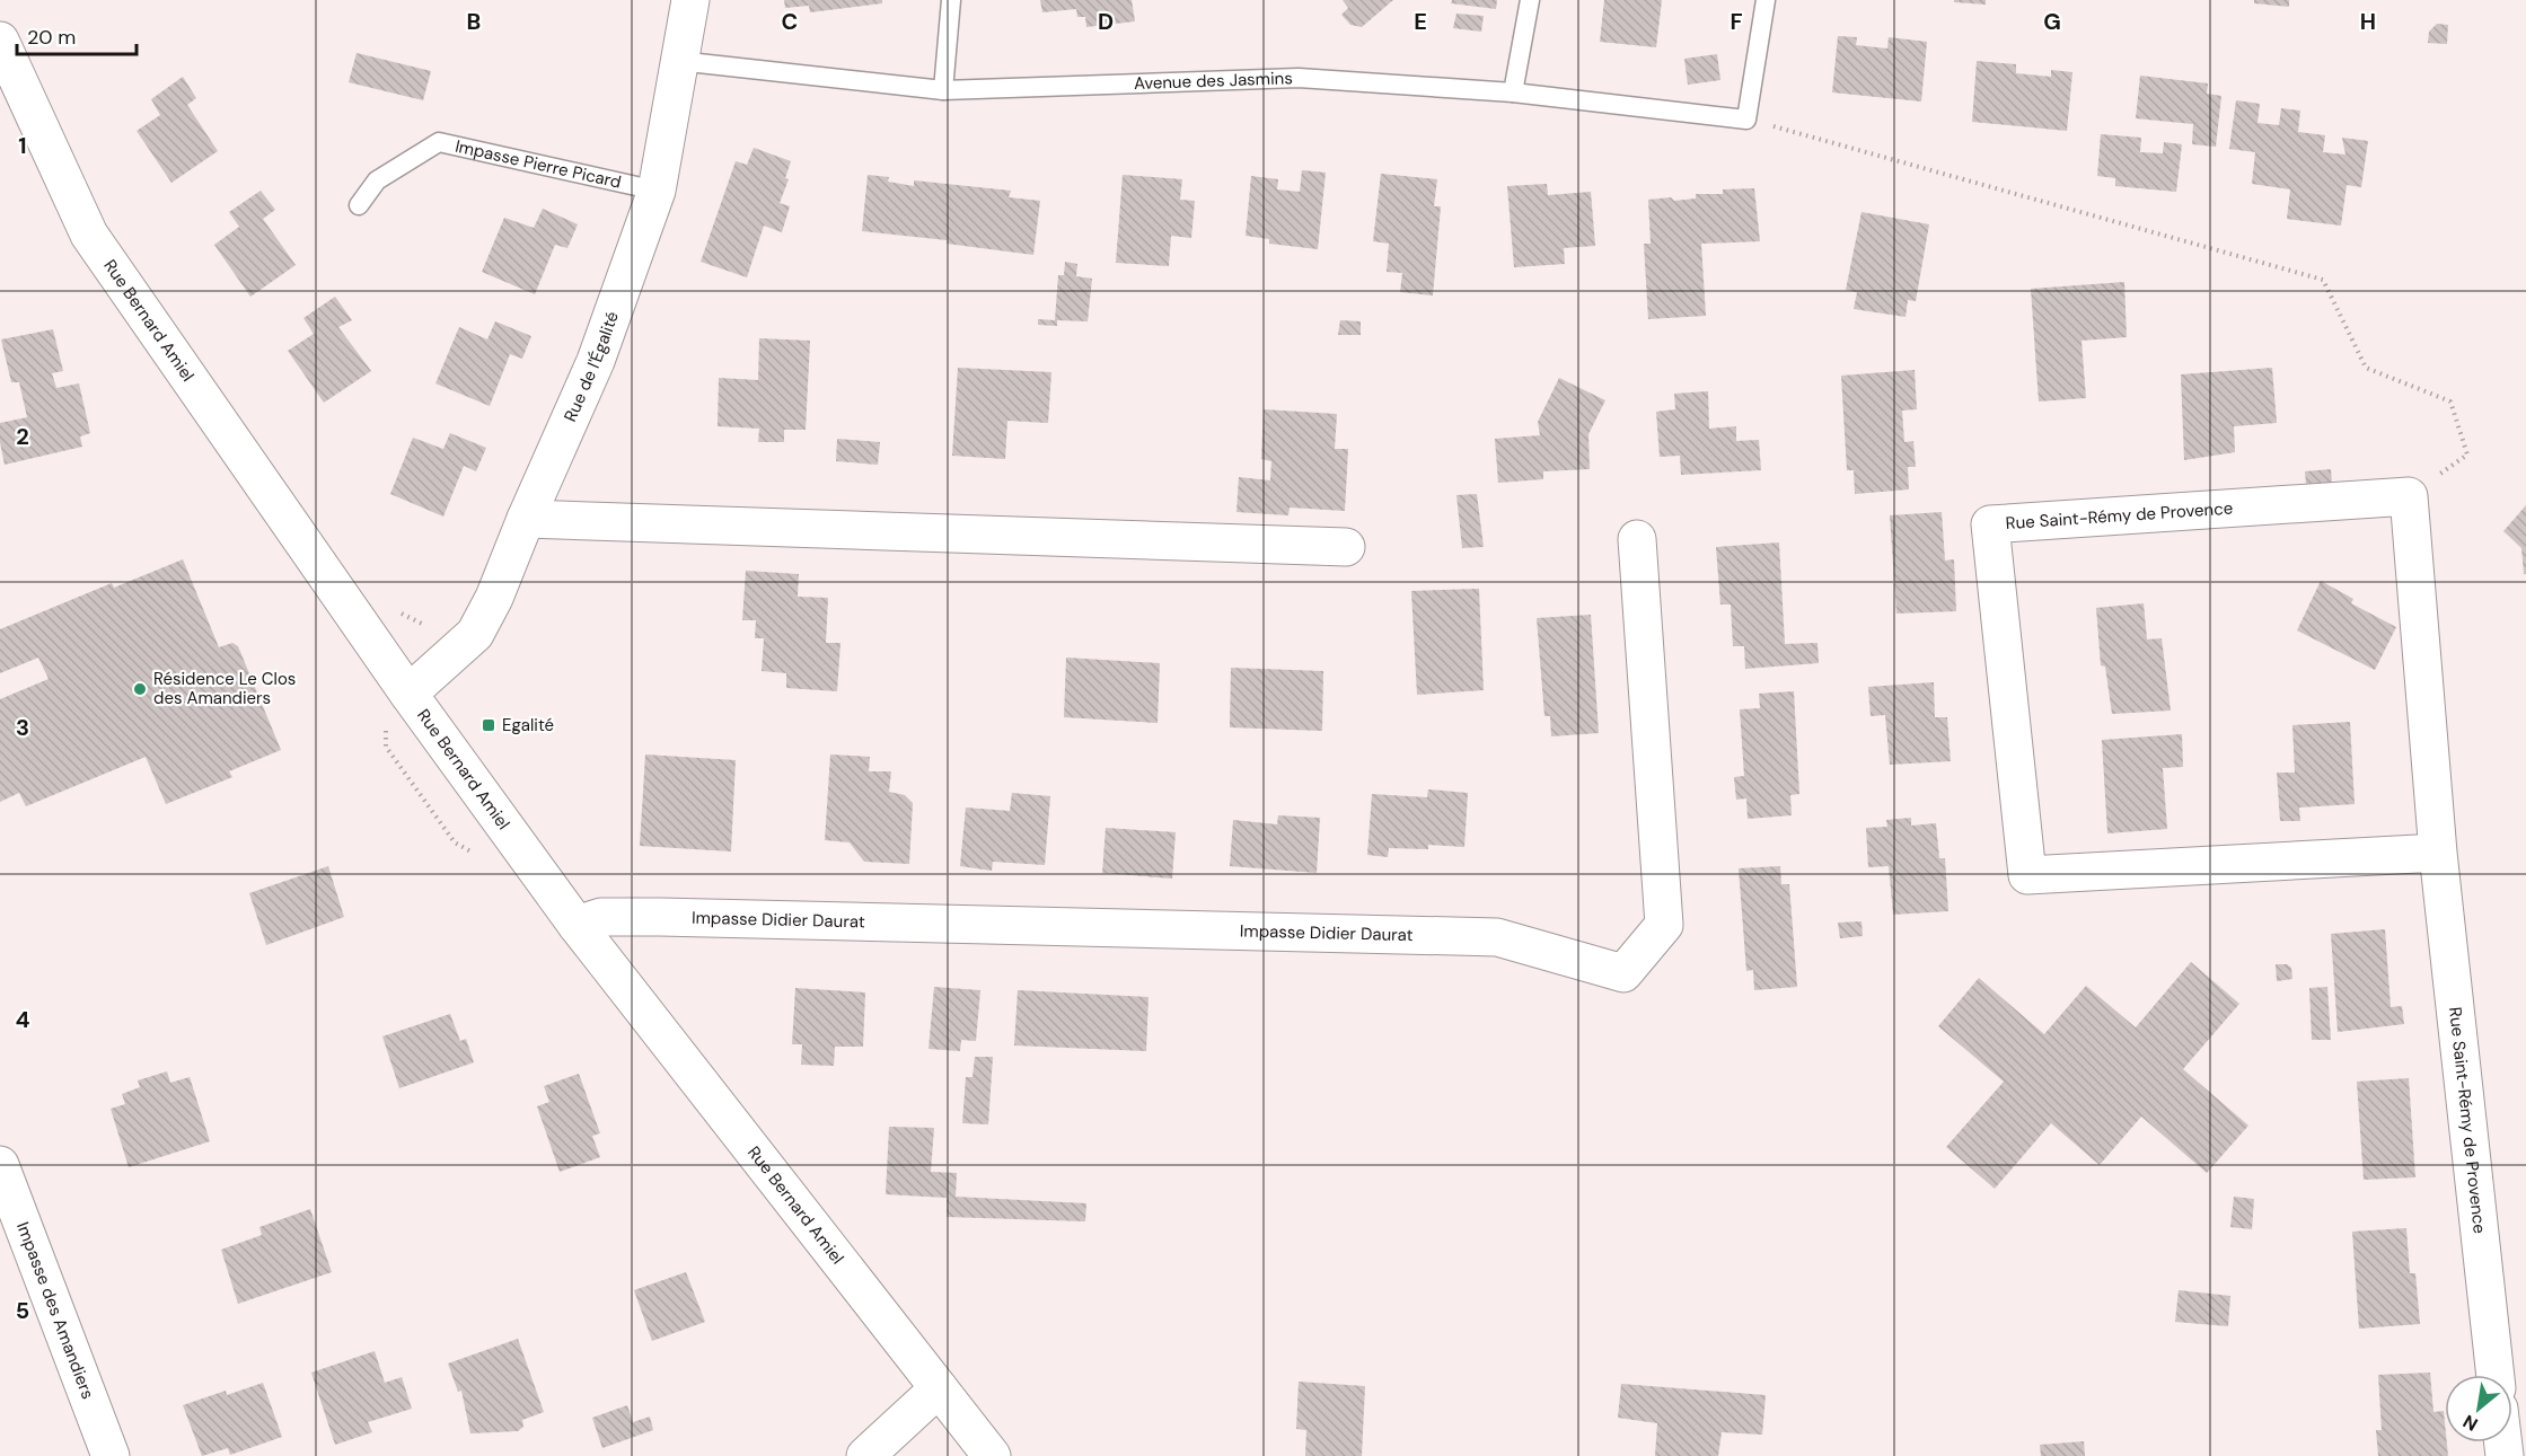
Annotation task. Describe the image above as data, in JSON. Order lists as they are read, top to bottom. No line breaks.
{"streets":{"street":["Rue Bernard Amiel","Rue de l'Égalité","Rue Saint-Rémy de Provence","Impasse Didier Daurat","Impasse des Amandiers"],"lane":["Avenue des Jasmins","Impasse Pierre Picard"]},"crossings":[["Avenue des Jasmins","Rue de l'Égalité"],["Impasse Pierre Picard","Rue de l'Égalité"],["Rue Bernard Amiel","Rue de l'Égalité"],["Rue Bernard Amiel","Impasse Didier Daurat"]],"places":{"other":["Résidence Le Clos des Amandiers"],"transit":["Egalité"]},"scale_bar":"20 m","north":"bottom left","grid":{"columns":["B","C","D","E","F","G","H"],"rows":["1","2","3","4","5"]}}
